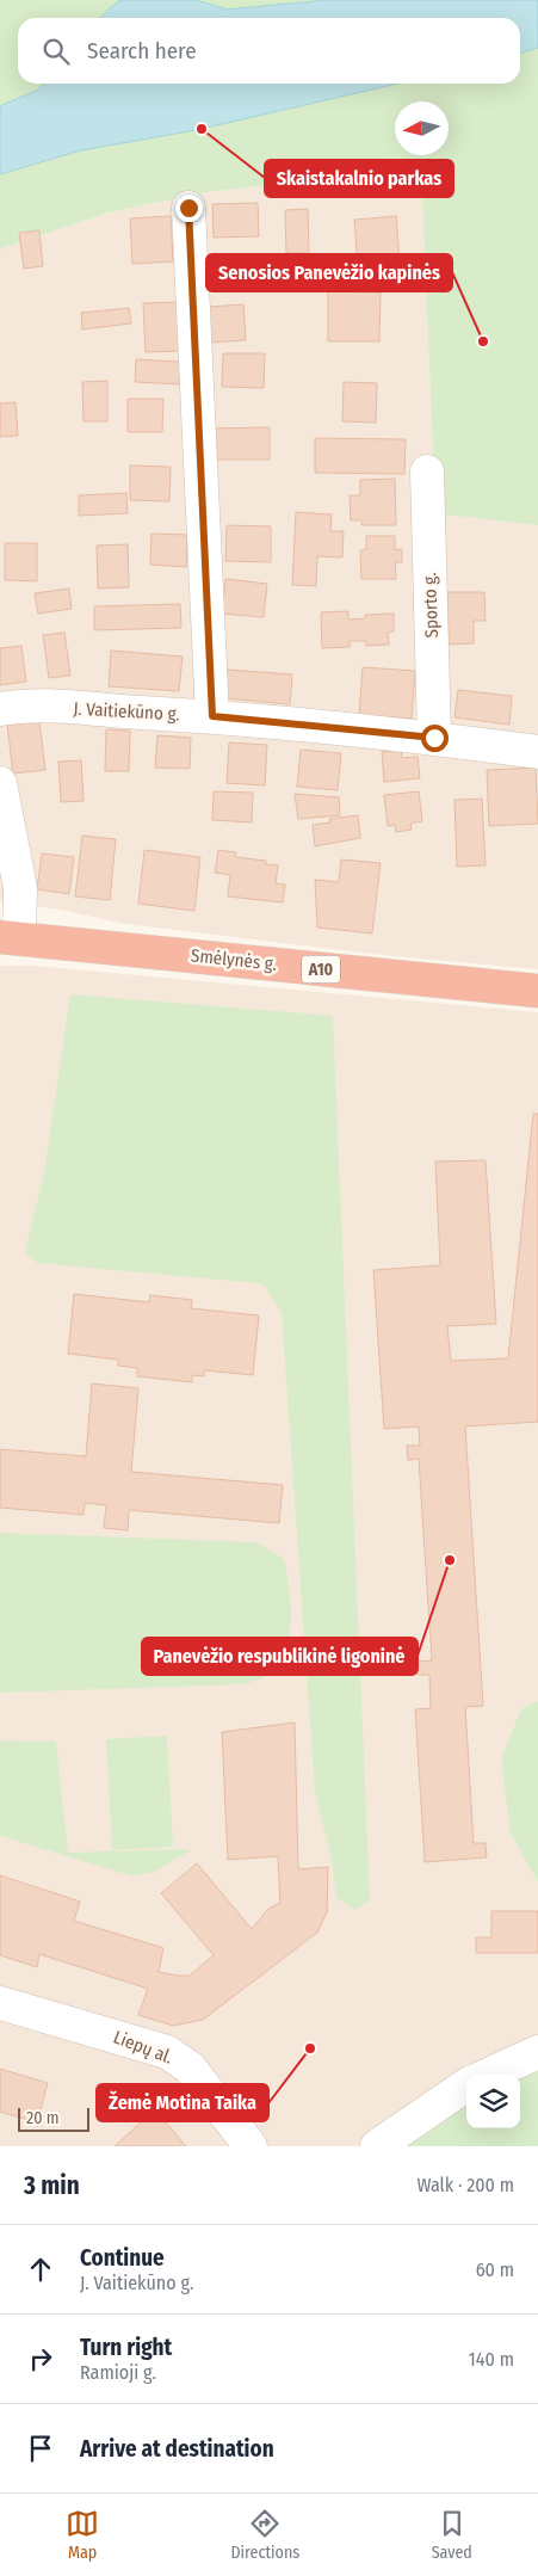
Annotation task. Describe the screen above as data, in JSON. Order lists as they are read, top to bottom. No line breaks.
{"streets":{"highway":["Smėlynės g.","A10"],"street":["Sporto g.","J. Vaitiekūno g.","Liepų al."]},"crossings":[["Sporto g.","J. Vaitiekūno g."]],"places":["Skaistakalnio parkas","Senosios Panevėžio kapinės","Panevėžio respublikinė ligoninė","Žemė Motina Taika"],"scale_bar":"20 m","north":"left","page":{"search":"Search here","scale":"20 m","heading":["3 min","Walk · 200 m"],"list":[["Continue","J. Vaitiekūno g.","60 m"],["Turn right","Ramioji g.","140 m"],"Arrive at destination"],"nav":["Map","Directions","Saved"]}}
